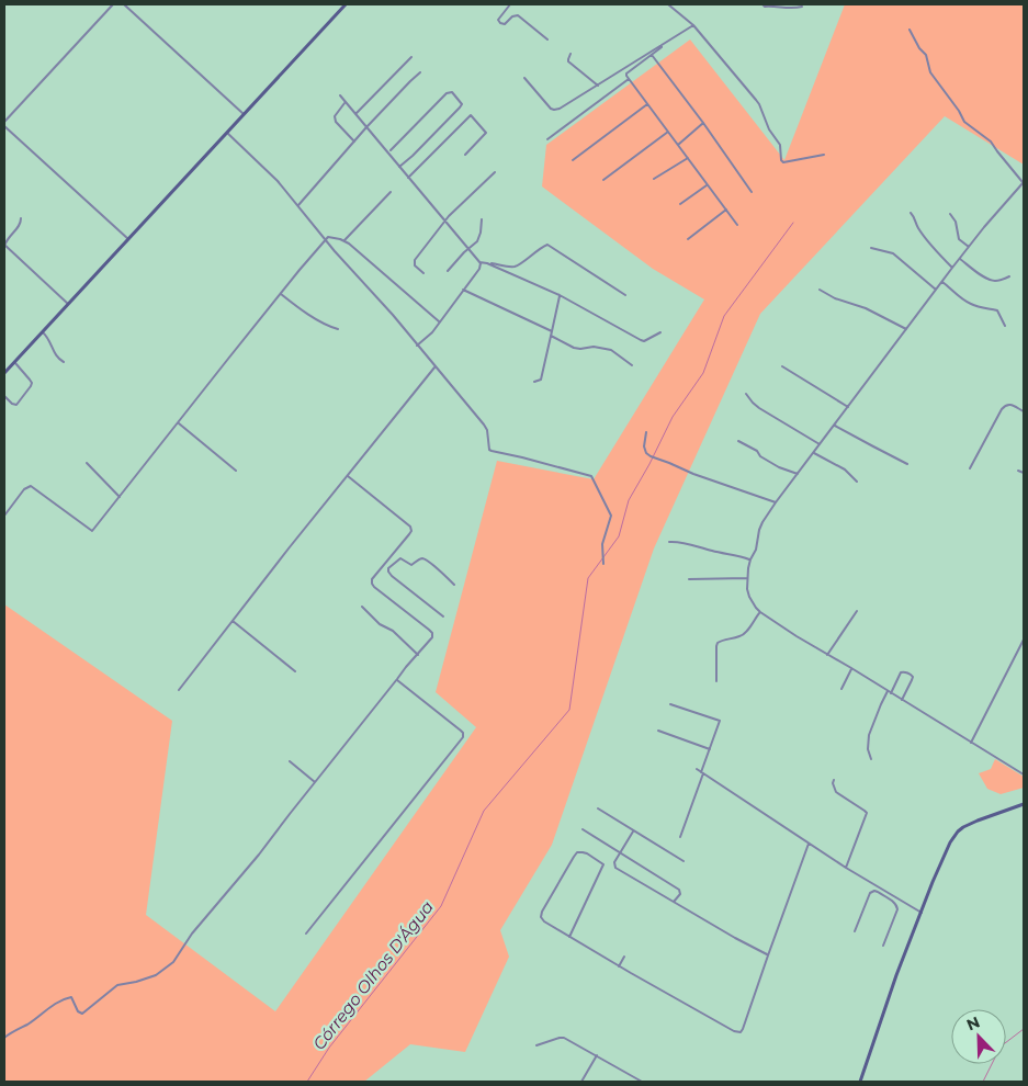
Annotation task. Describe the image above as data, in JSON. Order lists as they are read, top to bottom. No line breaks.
{"water":["Córrego Olhos D'Água"],"north":"top left"}
